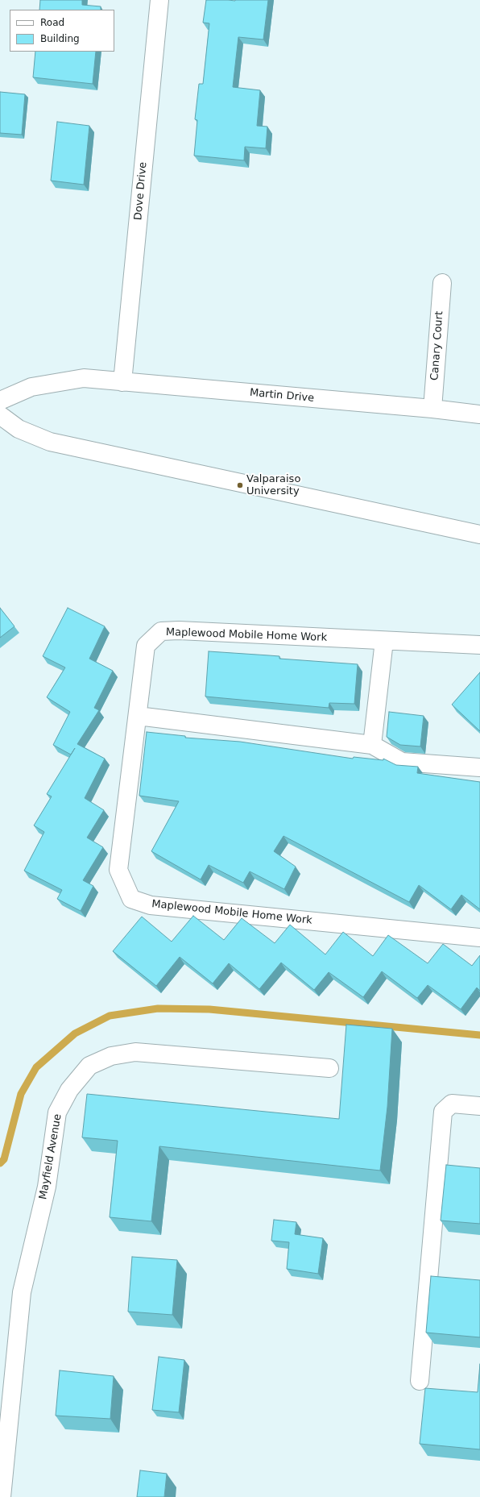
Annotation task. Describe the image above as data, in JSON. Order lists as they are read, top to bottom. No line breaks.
{"streets":{"street":["Dove Drive","Canary Court","Martin Drive","Maplewood Mobile Home Work","Mayfield Avenue"]},"crossings":[["Dove Drive","Martin Drive"],["Canary Court","Martin Drive"]],"places":["Valparaiso University"],"legend":["Road","Building"]}
